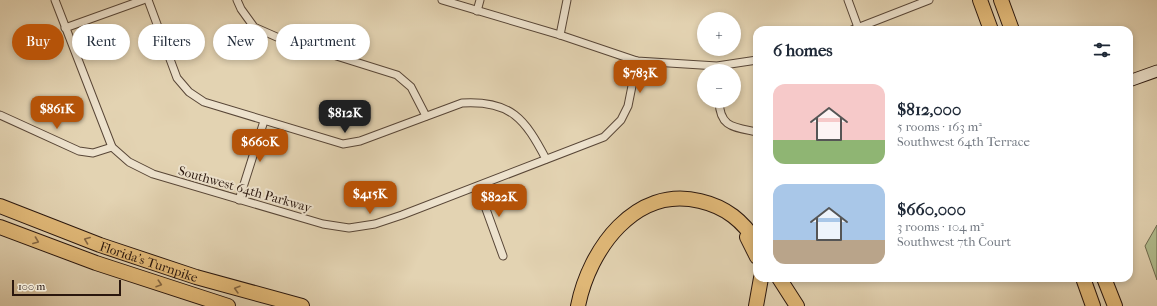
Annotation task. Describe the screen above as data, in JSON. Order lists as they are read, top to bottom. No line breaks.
{"streets":{"highway":["Florida's Turnpike"],"street":["Southwest 64th Parkway"]},"scale_bar":"100 m","page":{"map_buttons":["+","−"],"chip":["Buy","Rent","Filters","New","Apartment"],"heading":"6 homes","price":["$783K","$861K","$812K","$660K","$415K","$822K"],"list":[{"name":"$812,000","note":"5 rooms · 163 m² · Southwest 64th Terrace"},{"name":"$660,000","note":"3 rooms · 104 m² · Southwest 7th Court"}],"scale":"100 m"}}
